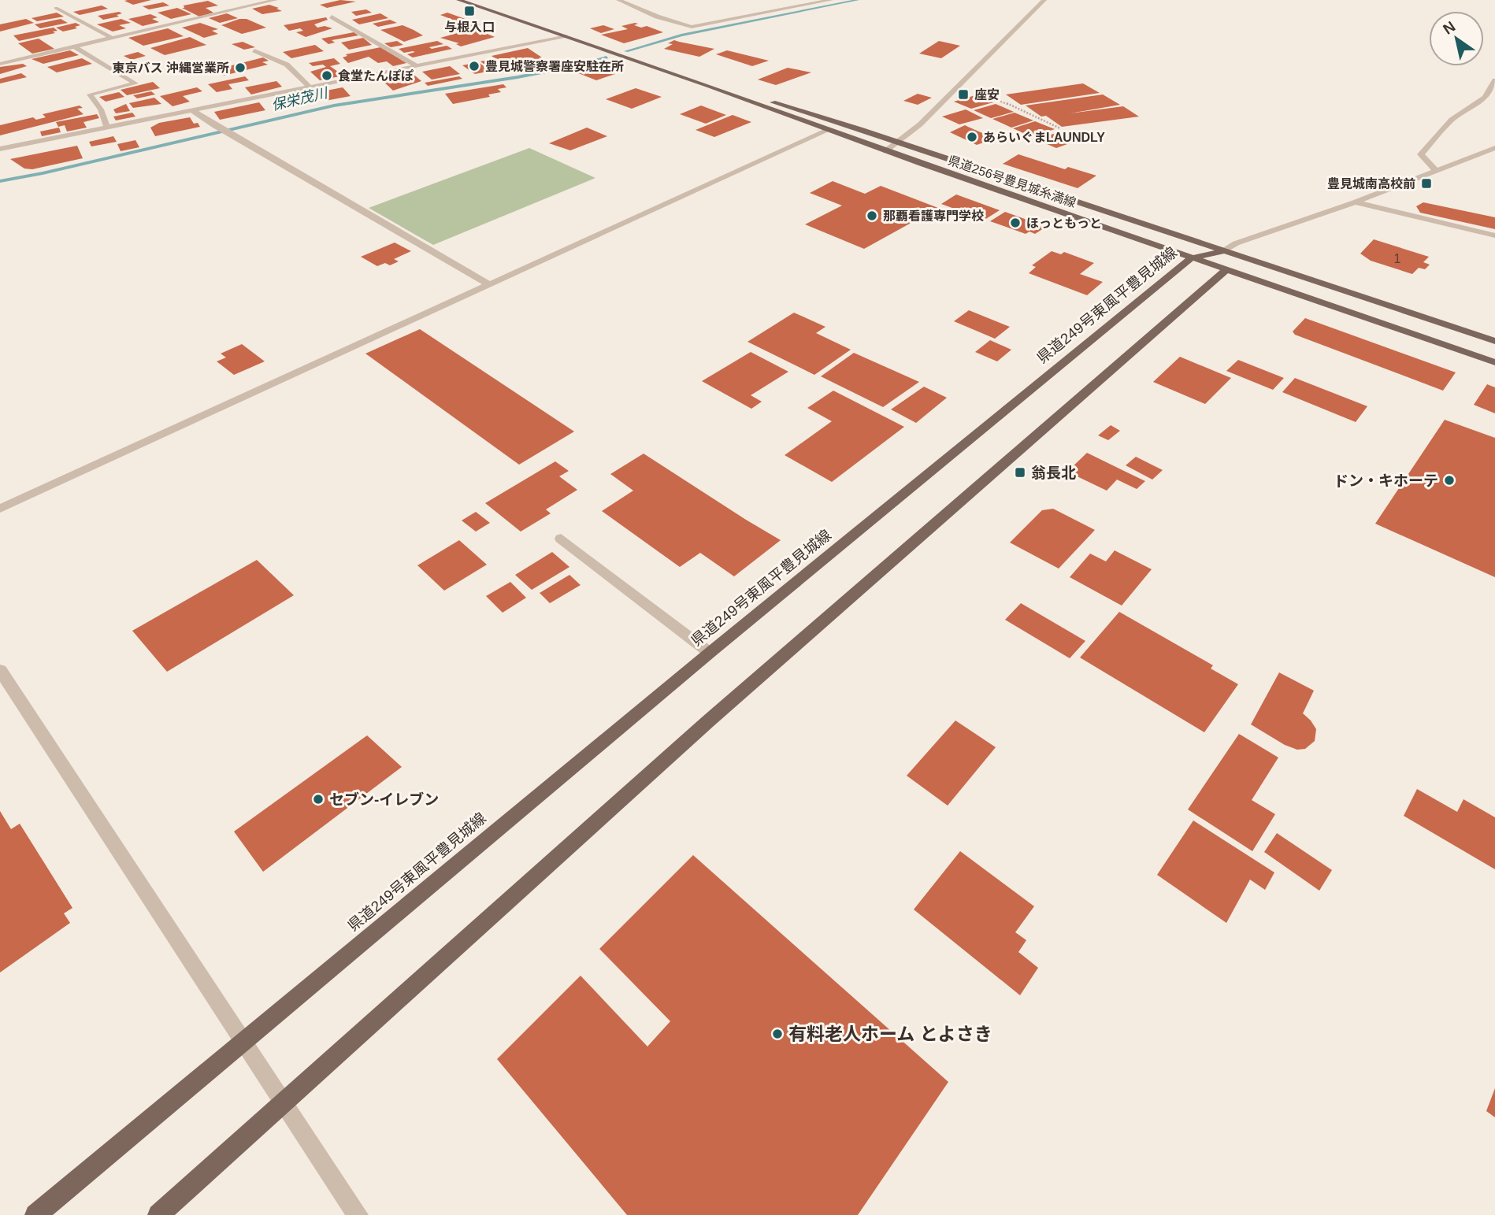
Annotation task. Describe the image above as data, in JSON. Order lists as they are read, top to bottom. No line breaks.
{"streets":{"main road":["県道256号豊見城糸満線","県道249号東風平豊見城線"]},"crossings":[["県道256号豊見城糸満線","県道249号東風平豊見城線"]],"water":["保栄茂川"],"places":{"transit":["与根入口","座安","豊見城南高校前","翁長北"],"other":["豊見城警察署座安駐在所","東京バス 沖縄営業所","食堂たんぽぽ","あらいぐまLAUNDLY","那覇看護専門学校","ほっともっと","ドン・キホーテ","セブン-イレブン","有料老人ホーム とよさき"]},"house_numbers":["1"],"north":"top left"}
